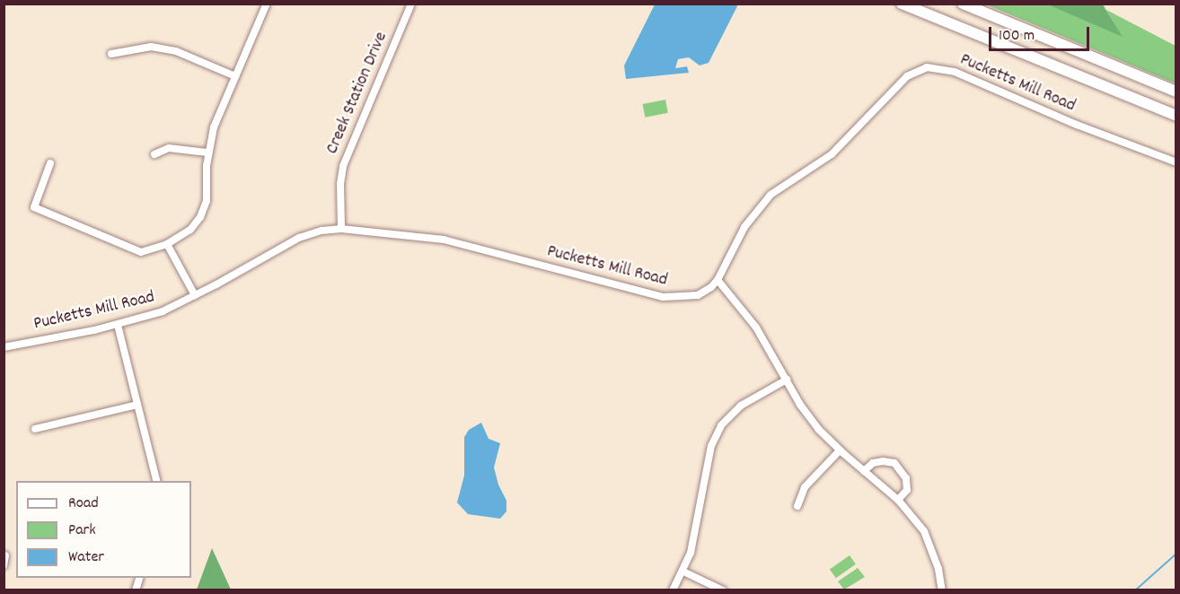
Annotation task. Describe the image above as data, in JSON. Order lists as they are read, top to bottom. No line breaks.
{"streets":{"street":["Pucketts Mill Road","Creek Station Drive"]},"crossings":[["Pucketts Mill Road","Creek Station Drive"]],"legend":["Road","Park","Water"],"scale_bar":"100 m"}
